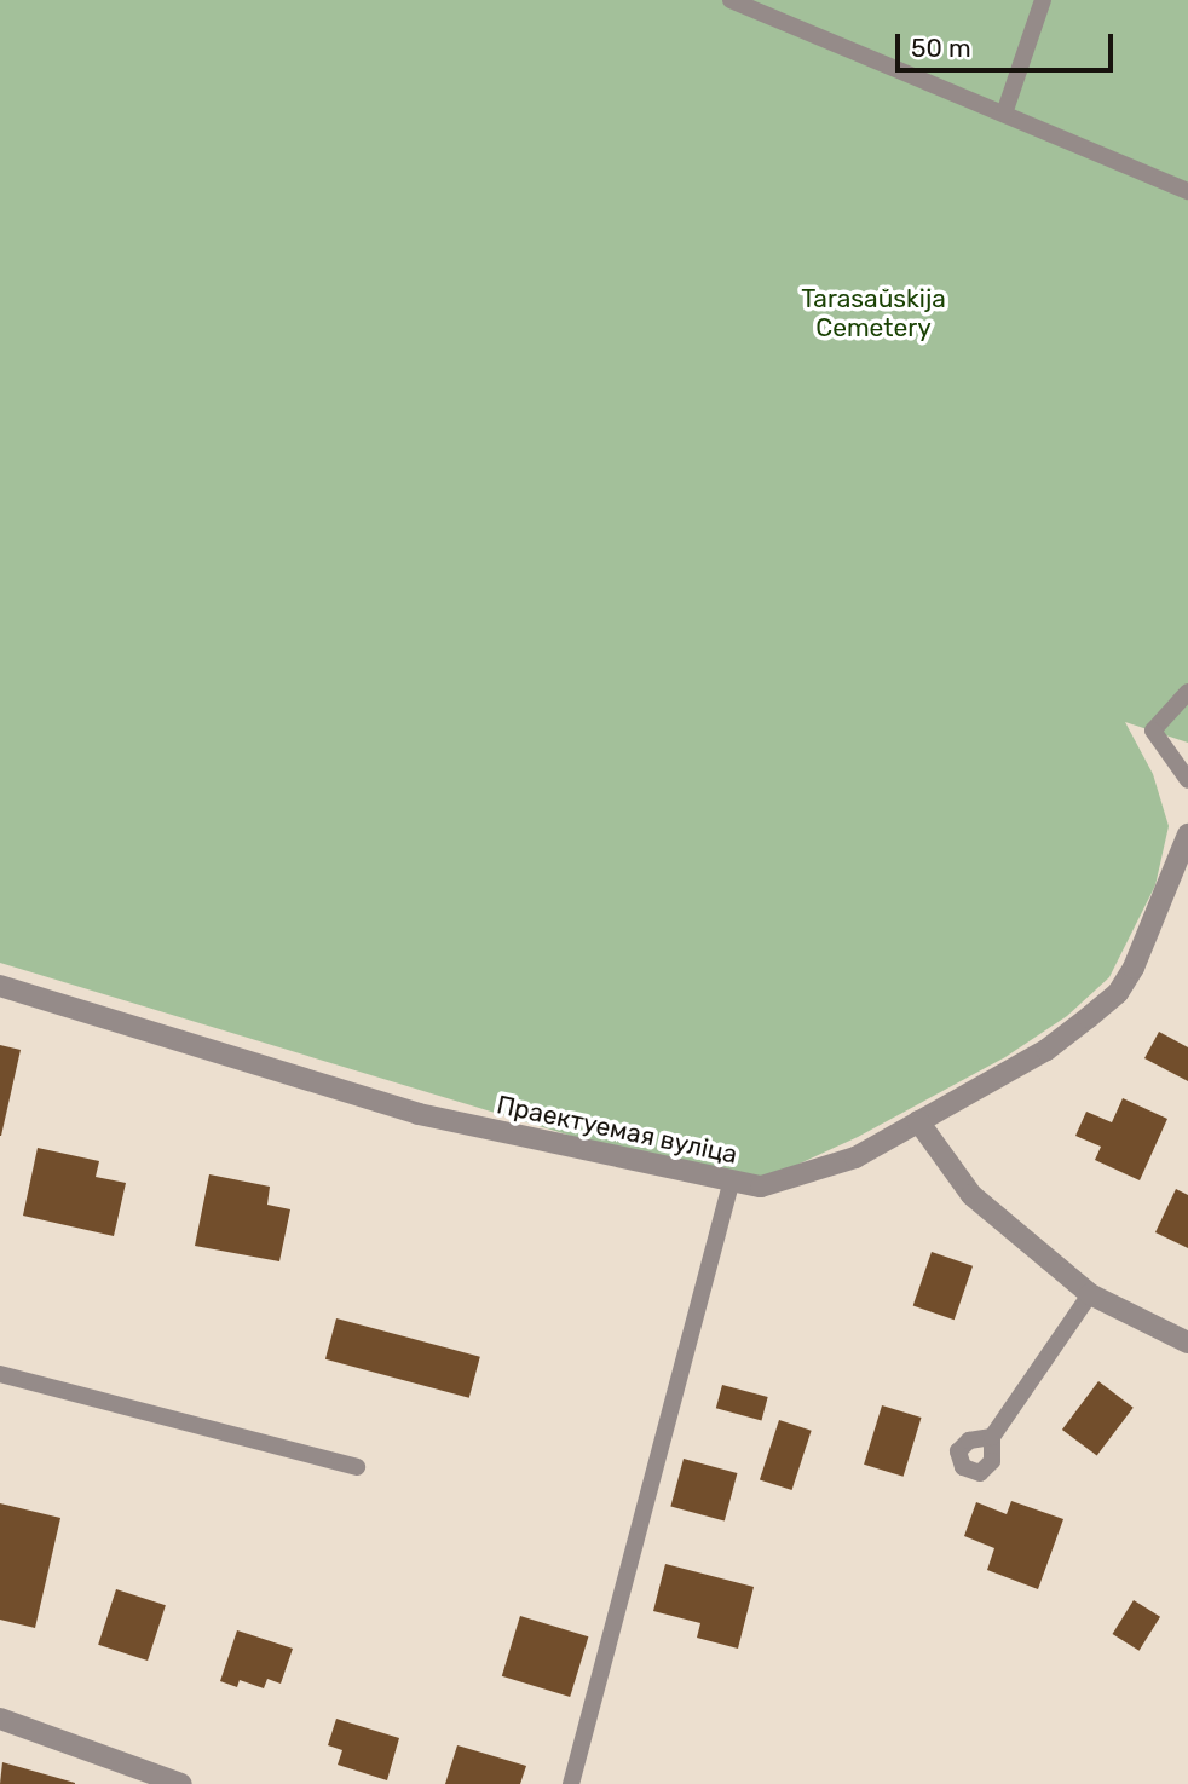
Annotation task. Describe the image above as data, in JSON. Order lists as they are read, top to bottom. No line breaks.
{"streets":{"street":["Праектуемая вуліца"]},"parks":["Tarasaŭskija Cemetery"],"scale_bar":"50 m"}
